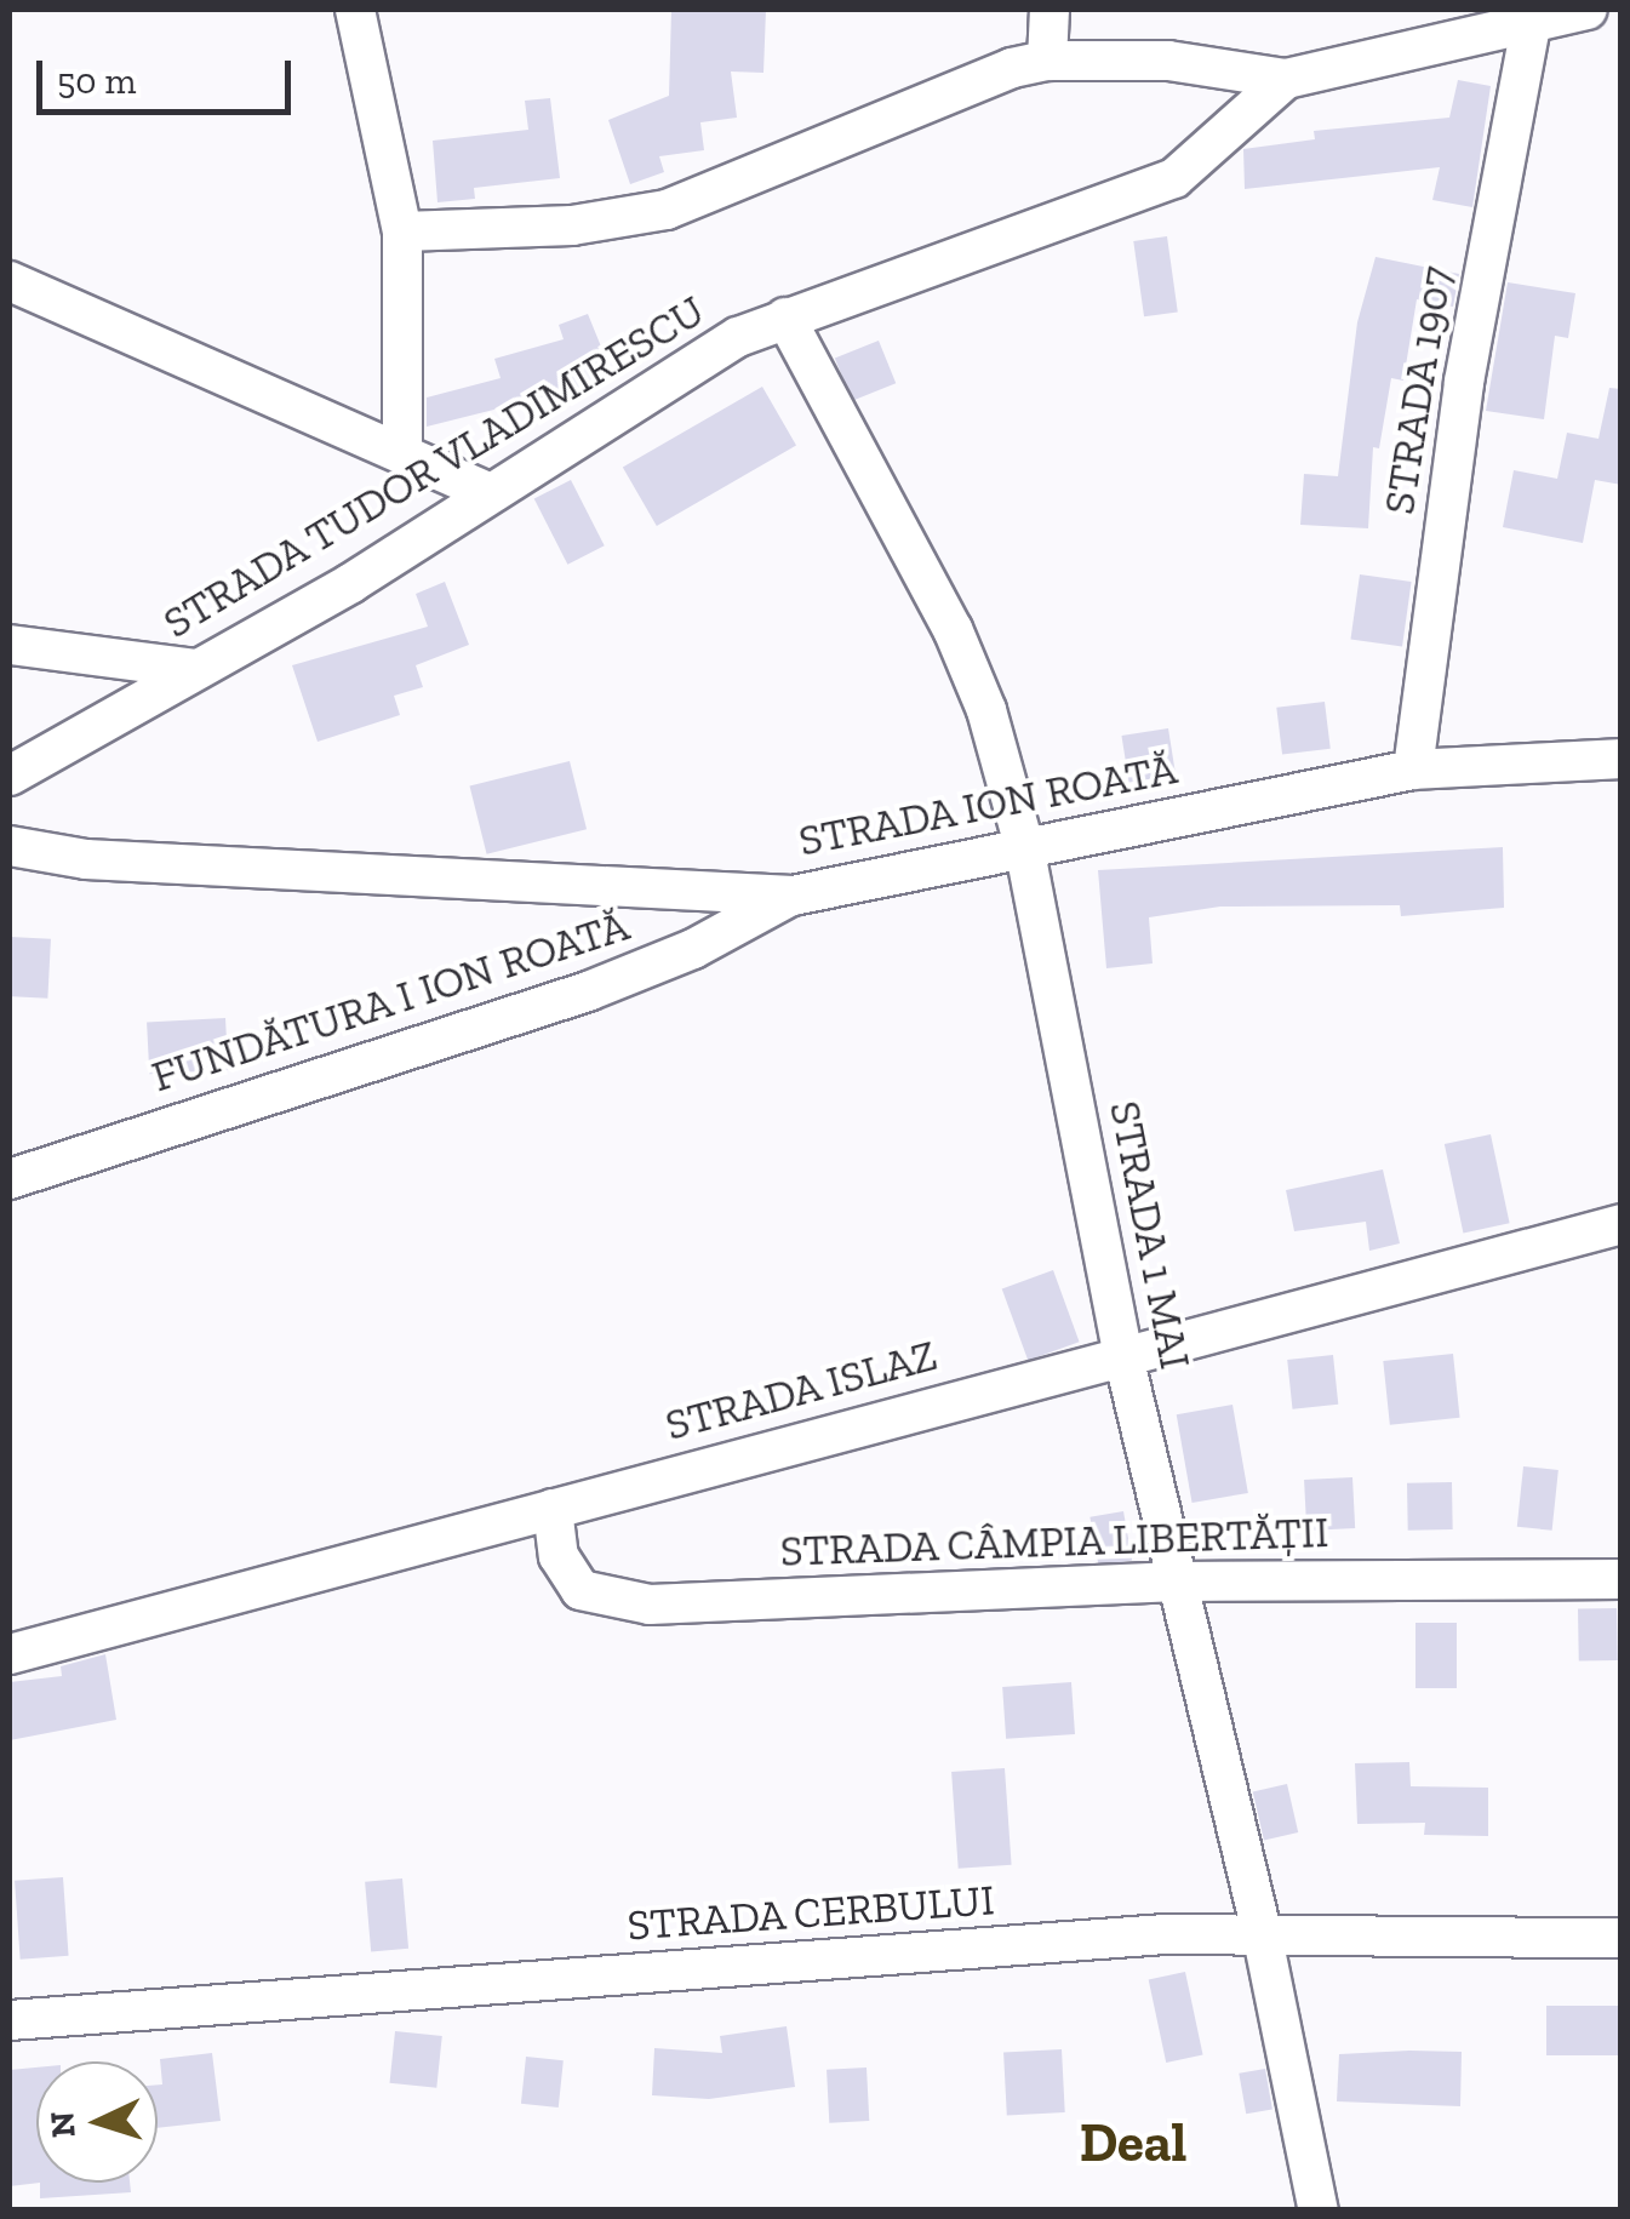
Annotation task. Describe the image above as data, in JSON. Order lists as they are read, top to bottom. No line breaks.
{"streets":{"street":["STRADA 1907","STRADA TUDOR VLADIMIRESCU","STRADA ION ROATĂ","FUNDĂTURA I ION ROATĂ","STRADA 1 MAI","STRADA ISLAZ","STRADA CÂMPIA LIBERTĂȚII","STRADA CERBULUI"]},"crossings":[["STRADA 1907","STRADA TUDOR VLADIMIRESCU"],["STRADA 1907","STRADA ION ROATĂ"],["STRADA TUDOR VLADIMIRESCU","STRADA 1 MAI"],["STRADA ION ROATĂ","FUNDĂTURA I ION ROATĂ"],["STRADA ION ROATĂ","STRADA 1 MAI"],["STRADA 1 MAI","STRADA ISLAZ"],["STRADA 1 MAI","STRADA CÂMPIA LIBERTĂȚII"],["STRADA 1 MAI","STRADA CERBULUI"],["STRADA ISLAZ","STRADA CÂMPIA LIBERTĂȚII"]],"districts":["Deal"],"scale_bar":"50 m","north":"left"}
